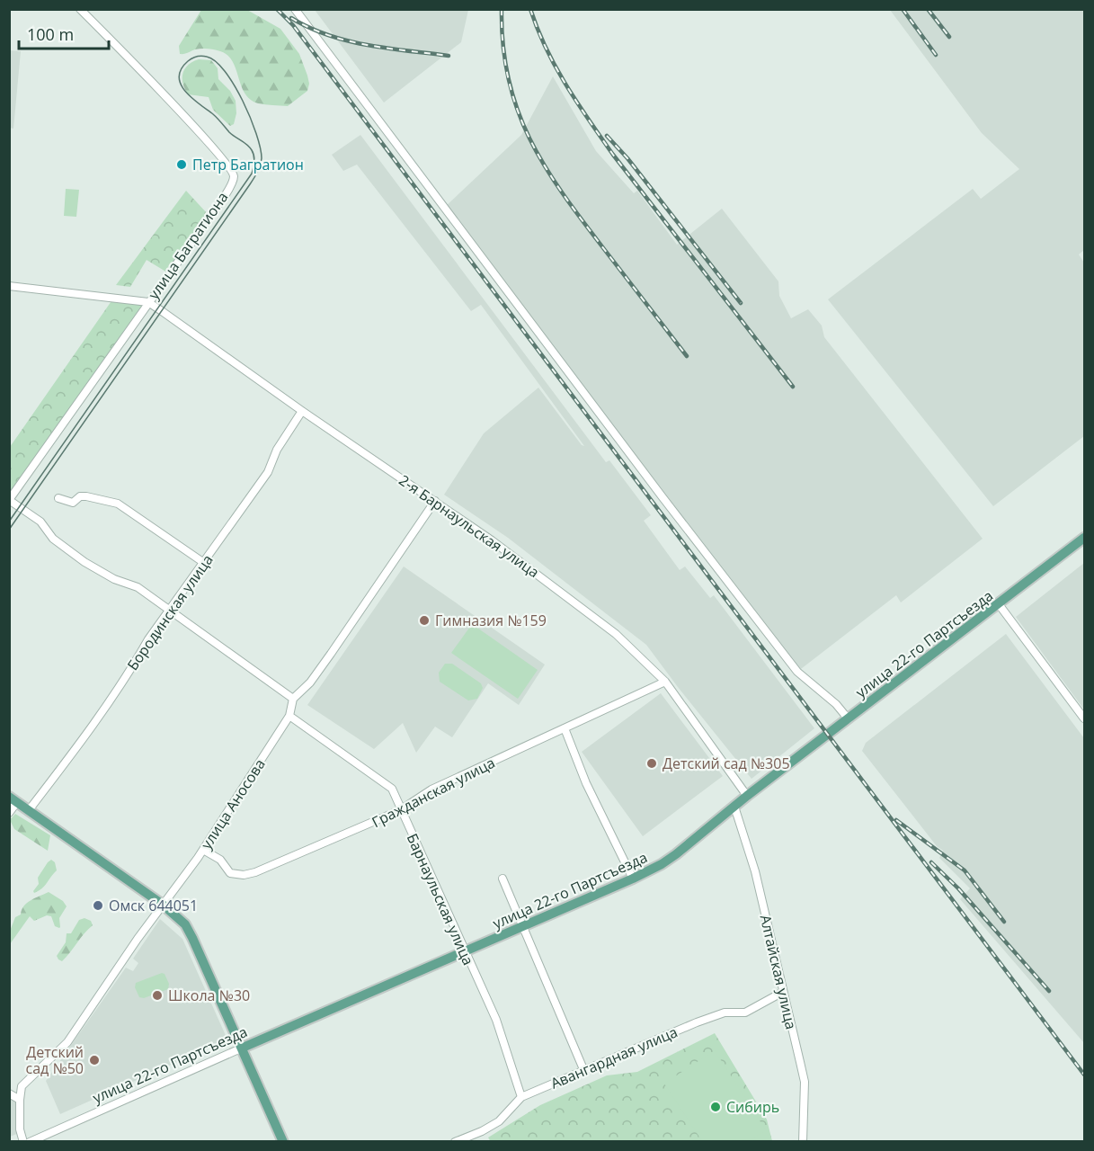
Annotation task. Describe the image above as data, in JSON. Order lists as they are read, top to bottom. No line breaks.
{"streets":{"main road":["улица 22-го Партсъезда"],"street":["улица Багратиона","2-я Барнаульская улица","Бородинская улица","Гражданская улица","улица Аносова","Барнаульская улица","Алтайская улица","Авангардная улица"]},"crossings":[["улица Багратиона","2-я Барнаульская улица"],["2-я Барнаульская улица","Бородинская улица"],["2-я Барнаульская улица","улица 22-го Партсъезда"],["2-я Барнаульская улица","Гражданская улица"],["улица 22-го Партсъезда","Барнаульская улица"],["улица 22-го Партсъезда","Алтайская улица"],["Гражданская улица","улица Аносова"],["Гражданская улица","Барнаульская улица"],["улица Аносова","Барнаульская улица"],["Барнаульская улица","Авангардная улица"],["Алтайская улица","Авангардная улица"]],"places":["Петр Багратион","Гимназия №159","Детский сад №305","Омск 644051","Школа №30","Детский сад №50","Сибирь"],"scale_bar":"100 m"}
